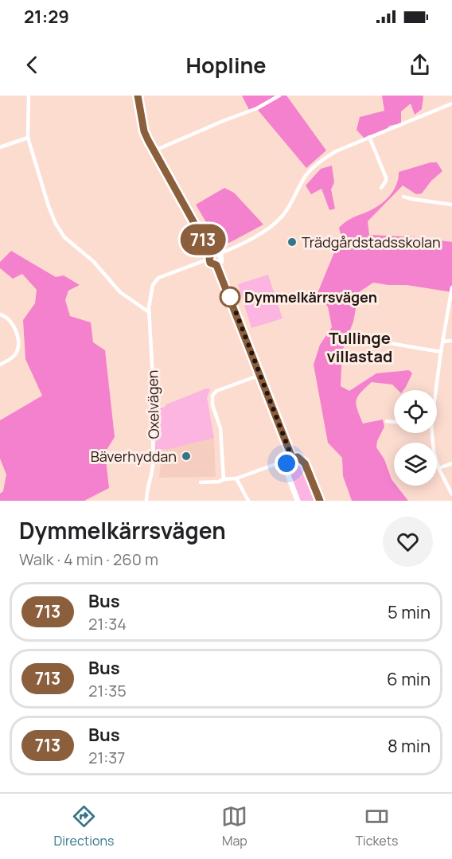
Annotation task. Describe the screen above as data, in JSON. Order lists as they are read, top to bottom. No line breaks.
{"streets":{"street":["Oxelvägen"]},"districts":["Tullinge villastad"],"places":["Trädgårdstadsskolan","Dymmelkärrsvägen","Bäverhyddan"],"lines":["bus line 713"],"page":{"status":"21:29","header":"Hopline","on_map":"713","heading":["Dymmelkärrsvägen","Walk · 4 min · 260 m"],"list":[{"mark":"713","name":"Bus","note":"21:34","value":"5 min"},{"mark":"713","name":"Bus","note":"21:35","value":"6 min"},{"mark":"713","name":"Bus","note":"21:37","value":"8 min"}],"tabs":["Directions","Map","Tickets"]}}
